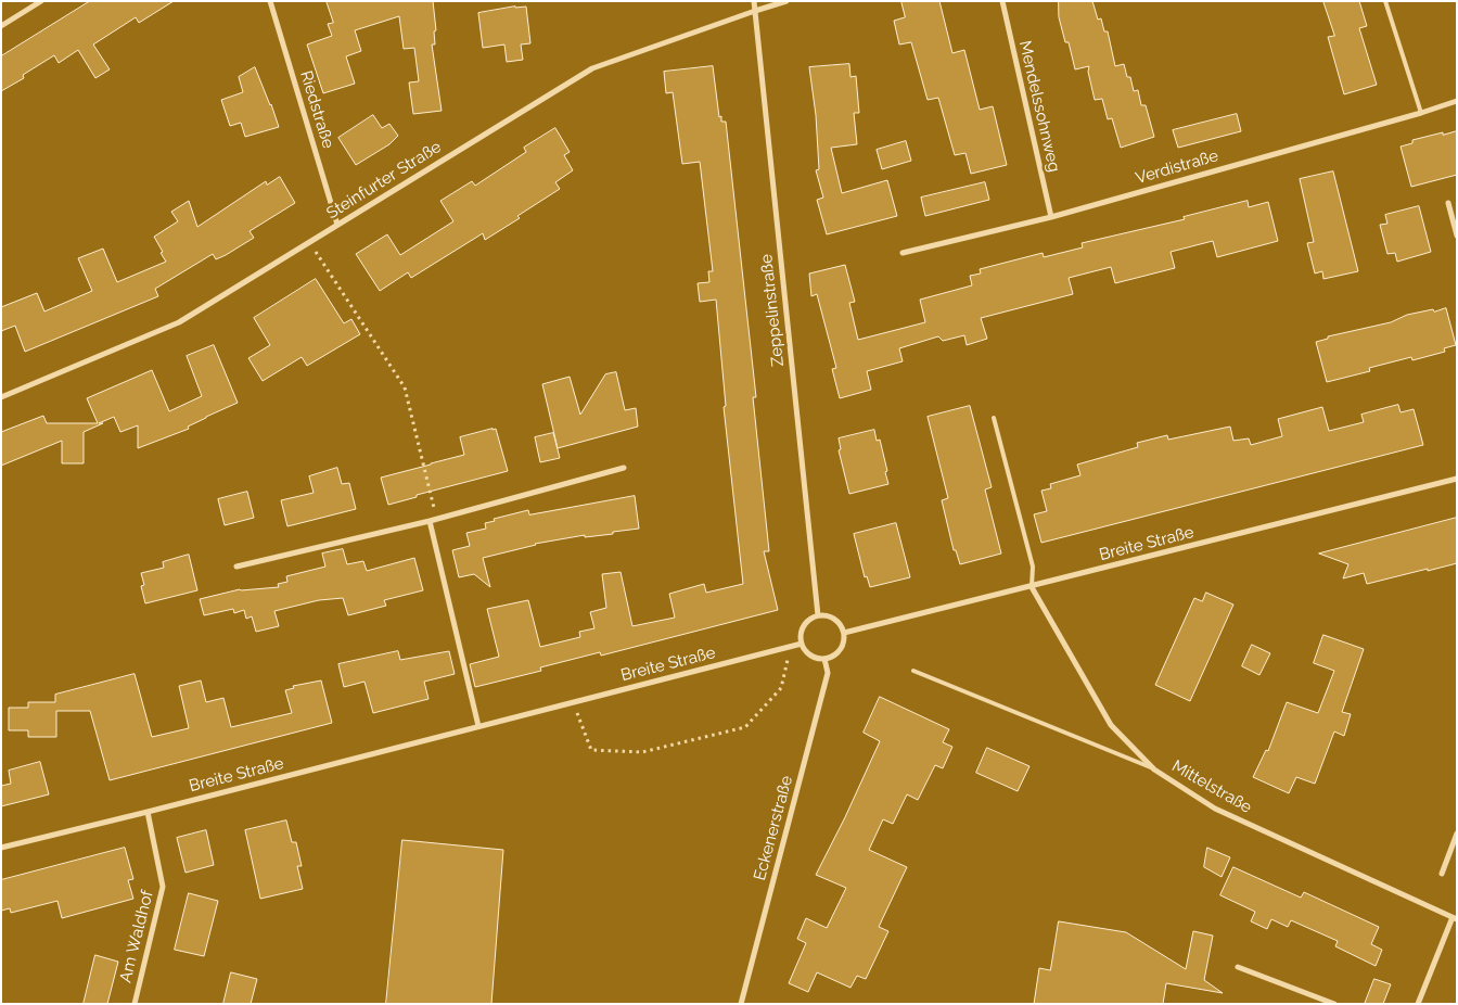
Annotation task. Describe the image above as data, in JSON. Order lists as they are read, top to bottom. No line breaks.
{"streets":{"street":["Mendelssohnweg","Riedstraße","Verdistraße","Steinfurter Straße","Zeppelinstraße","Breite Straße","Mittelstraße","Eckenerstraße","Am Waldhof"]},"crossings":[["Mendelssohnweg","Verdistraße"],["Riedstraße","Steinfurter Straße"],["Steinfurter Straße","Zeppelinstraße"],["Zeppelinstraße","Breite Straße"],["Zeppelinstraße","Eckenerstraße"],["Breite Straße","Mittelstraße"],["Breite Straße","Eckenerstraße"],["Breite Straße","Am Waldhof"]]}
